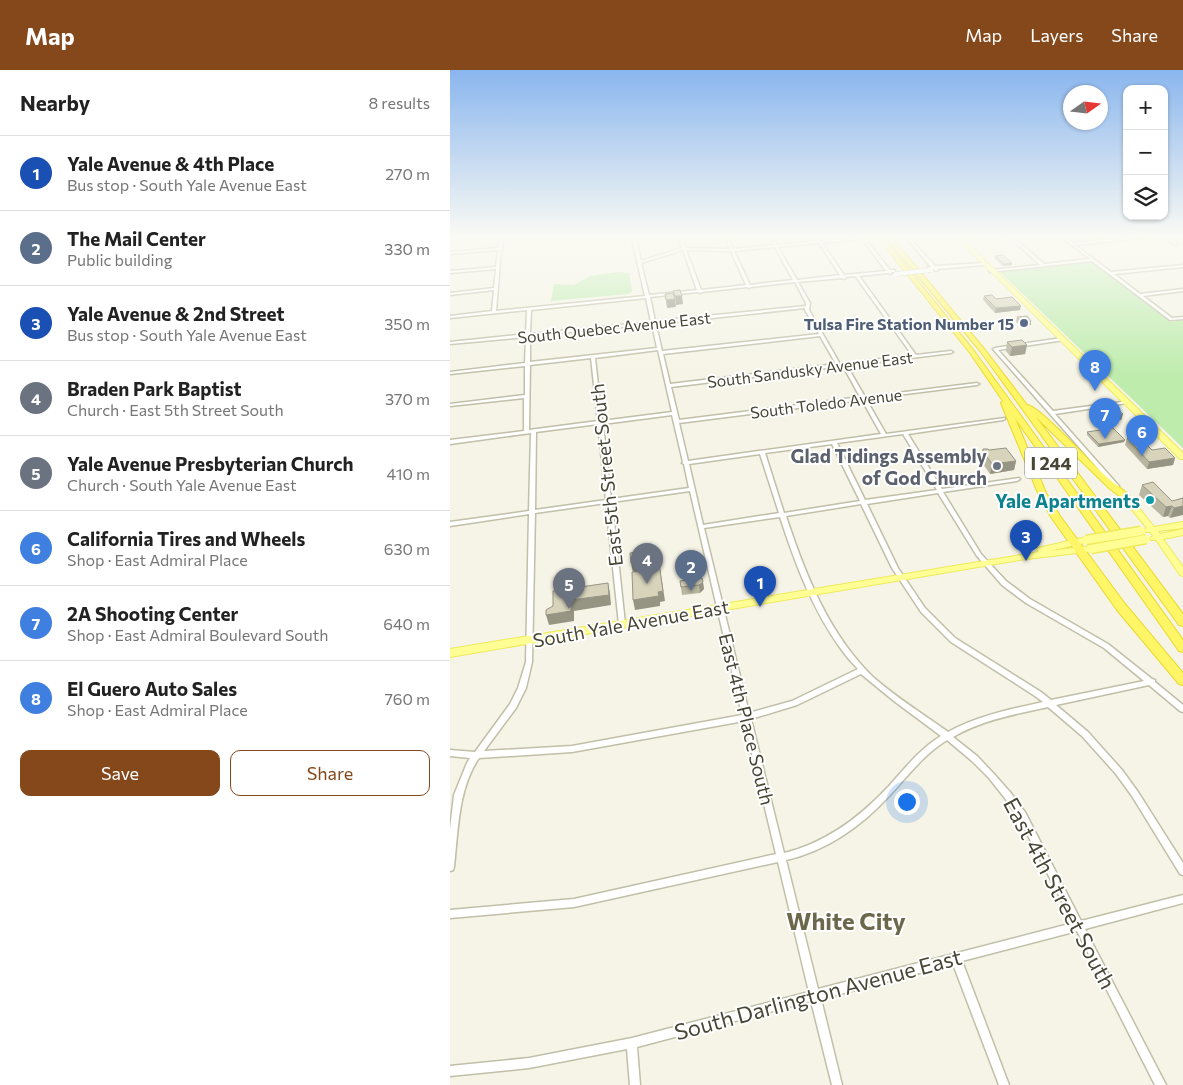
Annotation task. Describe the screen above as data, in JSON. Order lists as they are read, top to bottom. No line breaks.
{"streets":{"highway":["I 244"],"main road":["South Yale Avenue East"],"street":["South Quebec Avenue East","South Sandusky Avenue East","South Toledo Avenue","East 5th Street South","East 4th Place South","East 4th Street South","South Darlington Avenue East"]},"crossings":[["South Quebec Avenue East","East 4th Place South"],["South Sandusky Avenue East","East 4th Place South"],["South Toledo Avenue","East 4th Place South"],["East 5th Street South","South Yale Avenue East"],["South Yale Avenue East","East 4th Place South"],["South Yale Avenue East","East 4th Street South"],["East 4th Place South","South Darlington Avenue East"],["East 4th Street South","South Darlington Avenue East"]],"districts":["White City"],"places":["Tulsa Fire Station Number 15","Glad Tidings Assembly of God Church","Yale Apartments"],"north":"right","page":{"header":"Map","nav":["Map","Layers","Share"],"heading":["Nearby","8 results"],"map_buttons":["+","−"],"list":[{"mark":"1","name":"Yale Avenue & 4th Place","note":"Bus stop · South Yale Avenue East","value":"270 m"},{"mark":"2","name":"The Mail Center","note":"Public building","value":"330 m"},{"mark":"3","name":"Yale Avenue & 2nd Street","note":"Bus stop · South Yale Avenue East","value":"350 m"},{"mark":"4","name":"Braden Park Baptist","note":"Church · East 5th Street South","value":"370 m"},{"mark":"5","name":"Yale Avenue Presbyterian Church","note":"Church · South Yale Avenue East","value":"410 m"},{"mark":"6","name":"California Tires and Wheels","note":"Shop · East Admiral Place","value":"630 m"},{"mark":"7","name":"2A Shooting Center","note":"Shop · East Admiral Boulevard South","value":"640 m"},{"mark":"8","name":"El Guero Auto Sales","note":"Shop · East Admiral Place","value":"760 m"}],"pins":["8","7","6","3","4","2","1","5"],"buttons":["Save","Share"]}}
